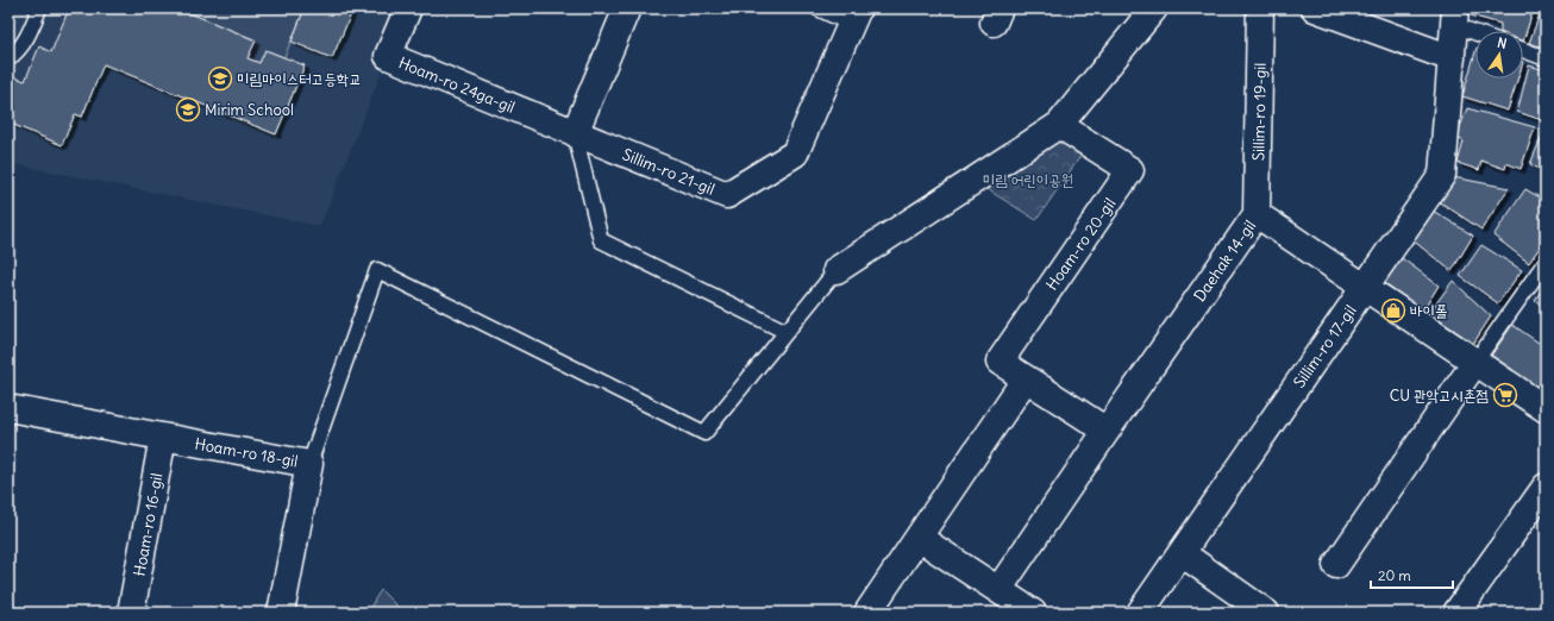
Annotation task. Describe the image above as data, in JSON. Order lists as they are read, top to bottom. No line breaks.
{"streets":{"street":["Hoam-ro 24ga-gil","Sillim-ro 19-gil","Sillim-ro 21-gil","Hoam-ro 20-gil","Daehak 14-gil","Sillim-ro 17-gil","Hoam-ro 18-gil","Hoam-ro 16-gil"]},"crossings":[["Hoam-ro 24ga-gil","Sillim-ro 21-gil"],["Sillim-ro 19-gil","Daehak 14-gil"],["Daehak 14-gil","Sillim-ro 17-gil"],["Hoam-ro 18-gil","Hoam-ro 16-gil"]],"parks":["미림 어린이공원"],"places":{"school or university":["미림마이스터고등학교","Mirim School"],"shop":["바이폴"],"supermarket":["CU 관악고시촌점"]},"scale_bar":"20 m","north":"top"}
